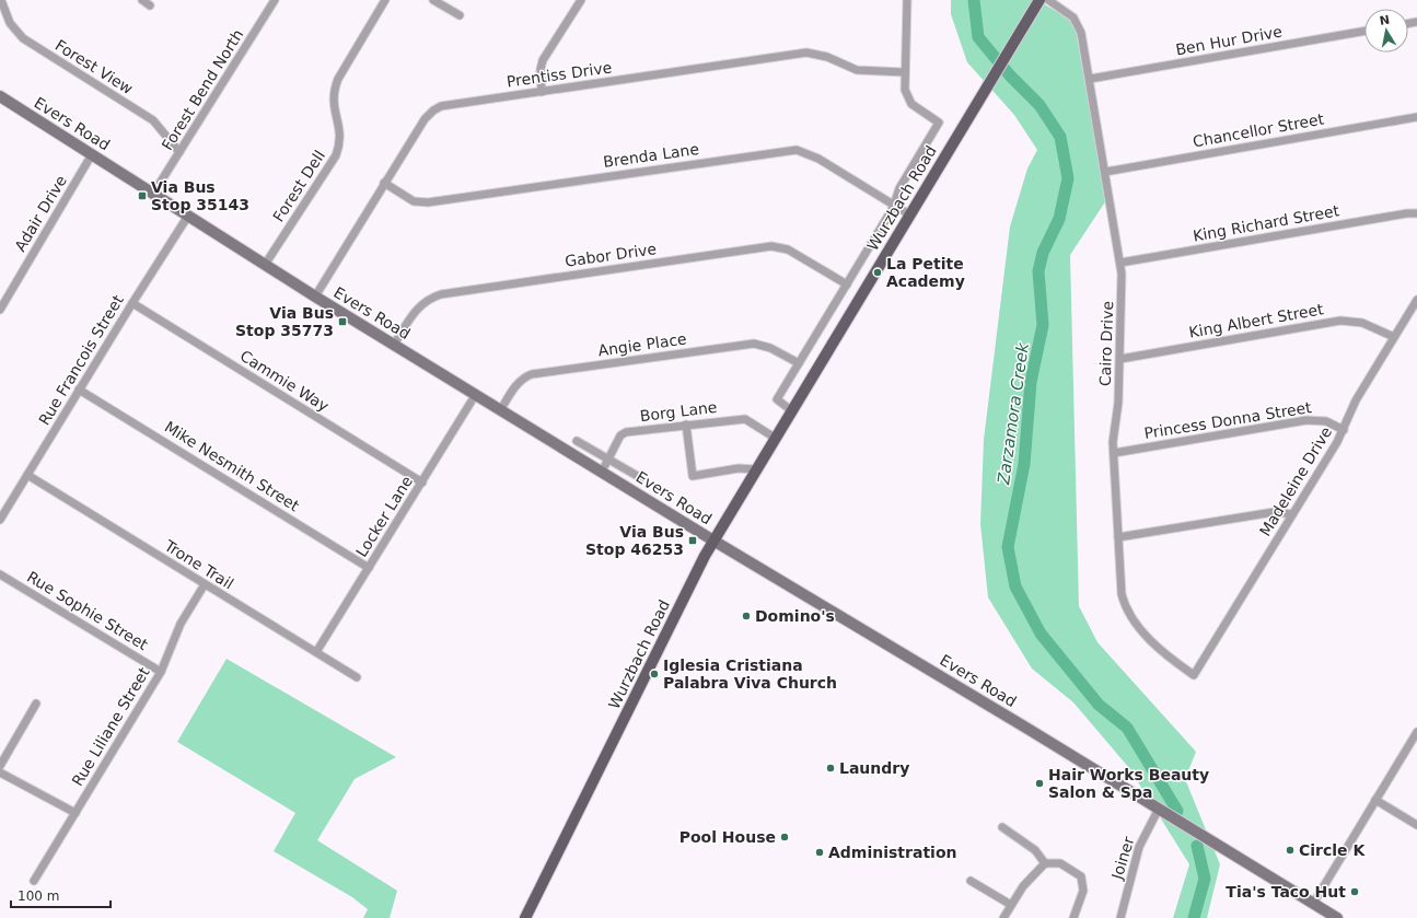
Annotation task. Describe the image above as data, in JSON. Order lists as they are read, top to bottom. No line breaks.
{"streets":{"main road":["Evers Road","Wurzbach Road"],"street":["Ben Hur Drive","Forest View","Prentiss Drive","Forest Bend North","Chancellor Street","Brenda Lane","Forest Dell","Adair Drive","King Richard Street","Gabor Drive","King Albert Street","Cairo Drive","Angie Place","Rue Francois Street","Cammie Way","Borg Lane","Princess Donna Street","Mike Nesmith Street","Madeleine Drive","Locker Lane","Trone Trail","Rue Sophie Street","Rue Liliane Street","Joiner"]},"crossings":[["Ben Hur Drive","Cairo Drive"],["Forest View","Forest Bend North"],["Prentiss Drive","Evers Road"],["Prentiss Drive","Brenda Lane"],["Prentiss Drive","Wurzbach Road"],["Forest Bend North","Evers Road"],["Evers Road","Forest Dell"],["Evers Road","Wurzbach Road"],["Evers Road","Adair Drive"],["Evers Road","Gabor Drive"],["Evers Road","Angie Place"],["Evers Road","Rue Francois Street"],["Evers Road","Borg Lane"],["Evers Road","Locker Lane"],["Evers Road","Joiner"],["Chancellor Street","Cairo Drive"],["Brenda Lane","Wurzbach Road"],["Wurzbach Road","Gabor Drive"],["Wurzbach Road","Angie Place"],["Wurzbach Road","Borg Lane"],["King Richard Street","Cairo Drive"],["King Albert Street","Cairo Drive"],["King Albert Street","Madeleine Drive"],["Cairo Drive","Princess Donna Street"],["Cairo Drive","Madeleine Drive"],["Rue Francois Street","Cammie Way"],["Rue Francois Street","Mike Nesmith Street"],["Rue Francois Street","Trone Trail"],["Cammie Way","Locker Lane"],["Princess Donna Street","Madeleine Drive"],["Mike Nesmith Street","Locker Lane"],["Locker Lane","Trone Trail"],["Trone Trail","Rue Liliane Street"],["Rue Sophie Street","Rue Liliane Street"]],"water":["Zarzamora Creek"],"places":{"transit":["Via Bus Stop 35143","Via Bus Stop 35773","Via Bus Stop 46253"],"other":["La Petite Academy","Domino's","Iglesia Cristiana Palabra Viva Church","Laundry","Hair Works Beauty Salon & Spa","Pool House","Circle K","Administration","Tia's Taco Hut"]},"scale_bar":"100 m","north":"top"}
